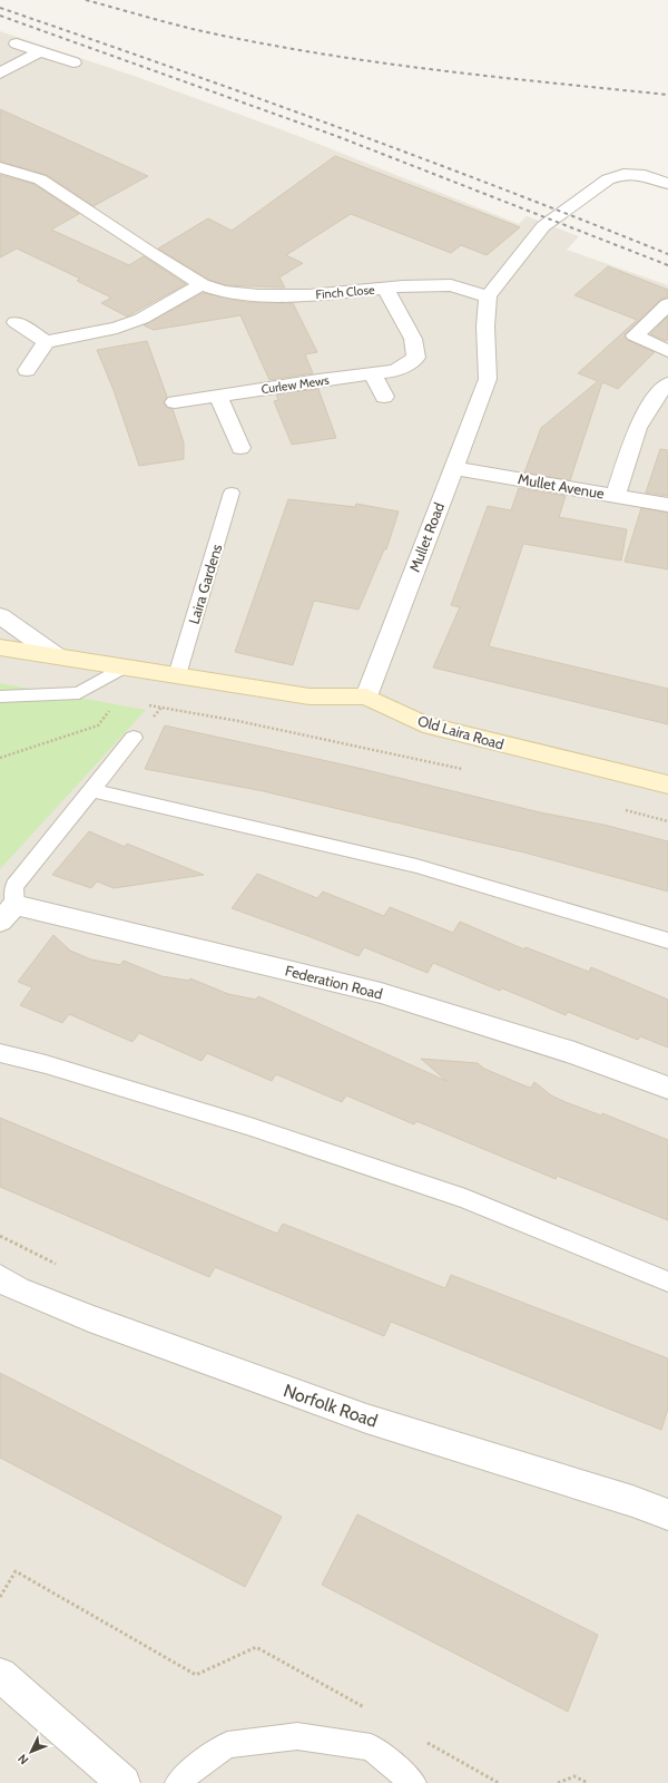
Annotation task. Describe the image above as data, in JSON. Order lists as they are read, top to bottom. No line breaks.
{"streets":{"main road":["Old Laira Road"],"street":["Finch Close","Curlew Mews","Mullet Avenue","Mullet Road","Federation Road","Norfolk Road"],"lane":["Laira Gardens"]},"crossings":[["Finch Close","Curlew Mews"],["Finch Close","Mullet Road"],["Mullet Avenue","Mullet Road"],["Mullet Road","Old Laira Road"],["Laira Gardens","Old Laira Road"]],"north":"bottom left"}
